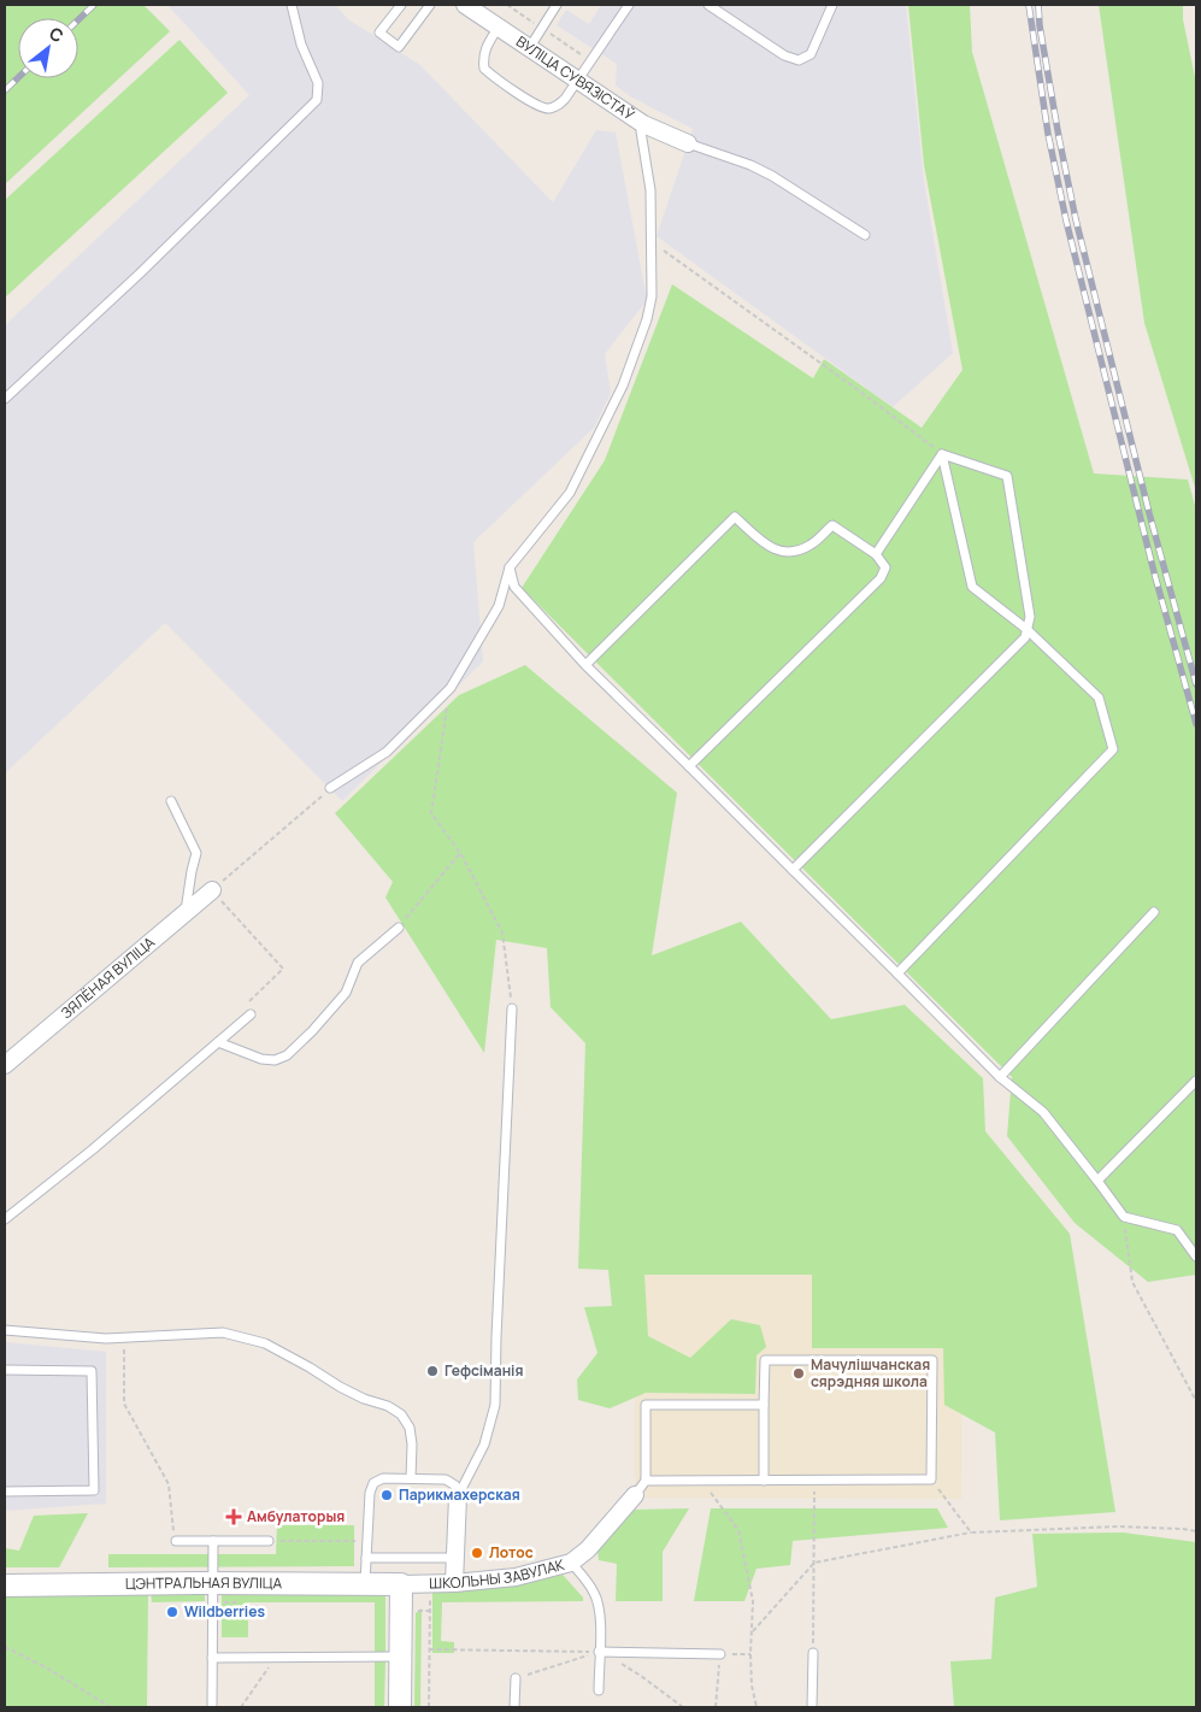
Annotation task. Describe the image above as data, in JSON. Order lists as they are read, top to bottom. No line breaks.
{"streets":{"street":["ВУЛІЦА СУВЯЗІСТАЎ","ЗЯЛЁНАЯ ВУЛІЦА","ШКОЛЬНЫ ЗАВУЛАК","ЦЭНТРАЛЬНАЯ ВУЛІЦА"]},"crossings":[["ШКОЛЬНЫ ЗАВУЛАК","ЦЭНТРАЛЬНАЯ ВУЛІЦА"]],"places":{"other":["Гефсіманія","Мачулішчанская сярэдняя школа","Парикмахерская","Лотос","Wildberries"],"health":["Амбулаторыя"]},"north":"top right"}
